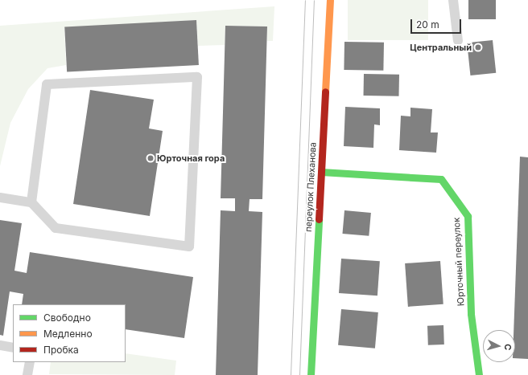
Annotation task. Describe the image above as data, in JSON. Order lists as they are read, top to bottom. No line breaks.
{"streets":{"street":["переулок Плеханова","Юрточный переулок"]},"crossings":[["переулок Плеханова","Юрточный переулок"]],"places":["Центральный","Юрточная гора"],"legend":["Свободно","Медленно","Пробка"],"scale_bar":"20 m","north":"right"}
